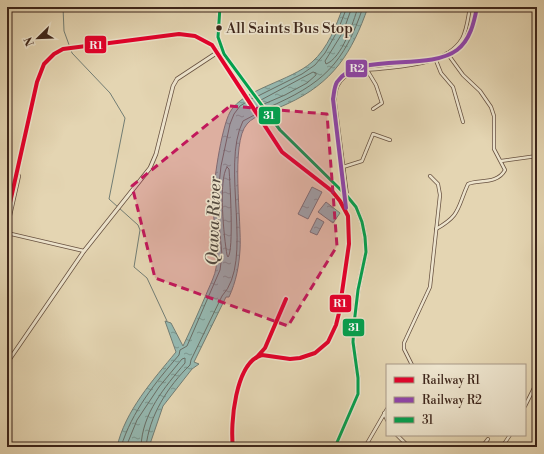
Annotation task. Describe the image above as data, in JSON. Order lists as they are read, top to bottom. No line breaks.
{"water":["Qawa River"],"places":["All Saints Bus Stop"],"lines":["rail line R2","transit line 31","rail line R1"],"legend":["Railway R1","Railway R2","31"],"north":"bottom left"}
